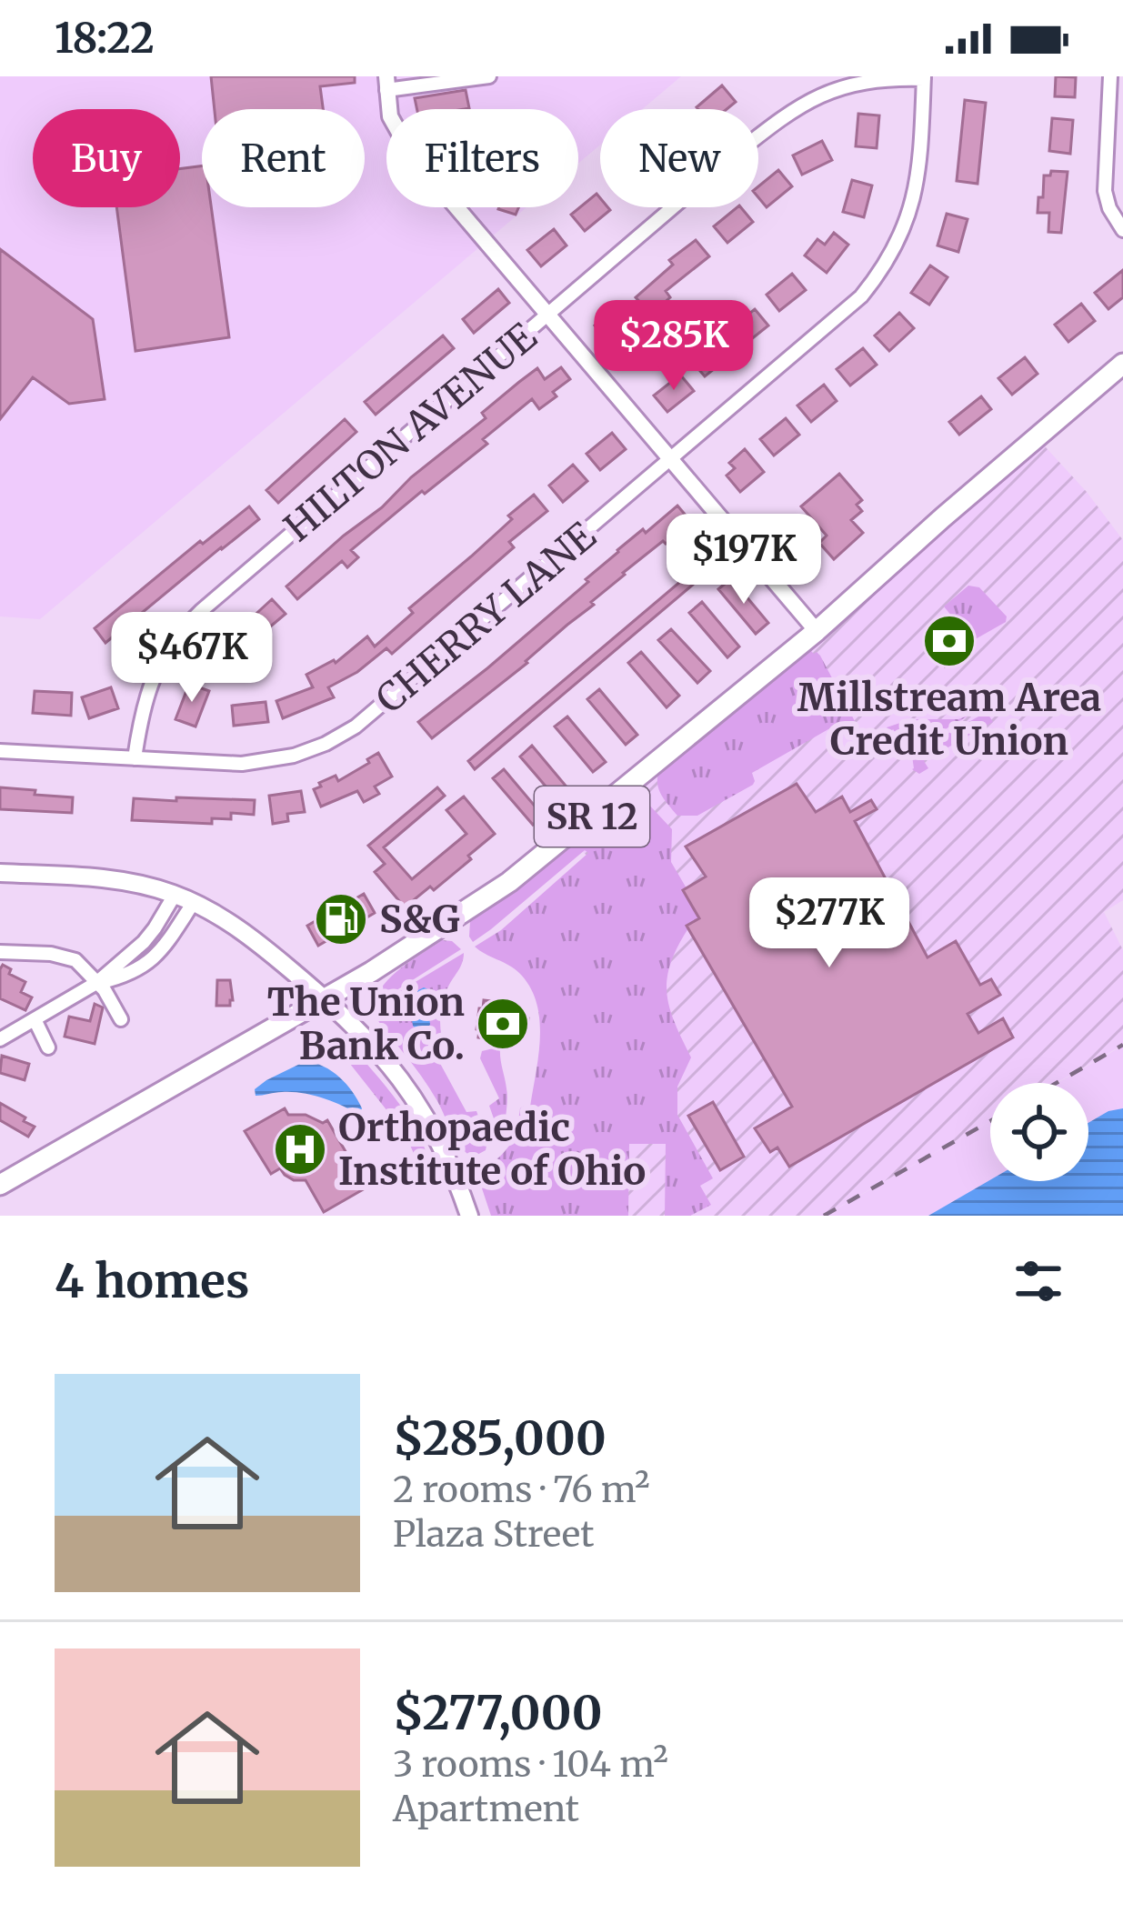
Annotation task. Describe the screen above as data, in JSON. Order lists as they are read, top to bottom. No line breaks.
{"streets":{"main road":["SR 12"],"street":["HILTON AVENUE","CHERRY LANE"]},"crossings":[["HILTON AVENUE","CHERRY LANE"]],"places":{"bank":["Millstream Area Credit Union","The Union Bank Co."],"fuel station":["S&G"],"hospital":["Orthopaedic Institute of Ohio"]},"page":{"status":"18:22","chip":["Buy","Rent","Filters","New"],"price":["$285K","$197K","$467K","$277K"],"heading":"4 homes","list":[{"name":"$285,000","note":"2 rooms · 76 m² · Plaza Street"},{"name":"$277,000","note":"3 rooms · 104 m² · Apartment"}]}}
